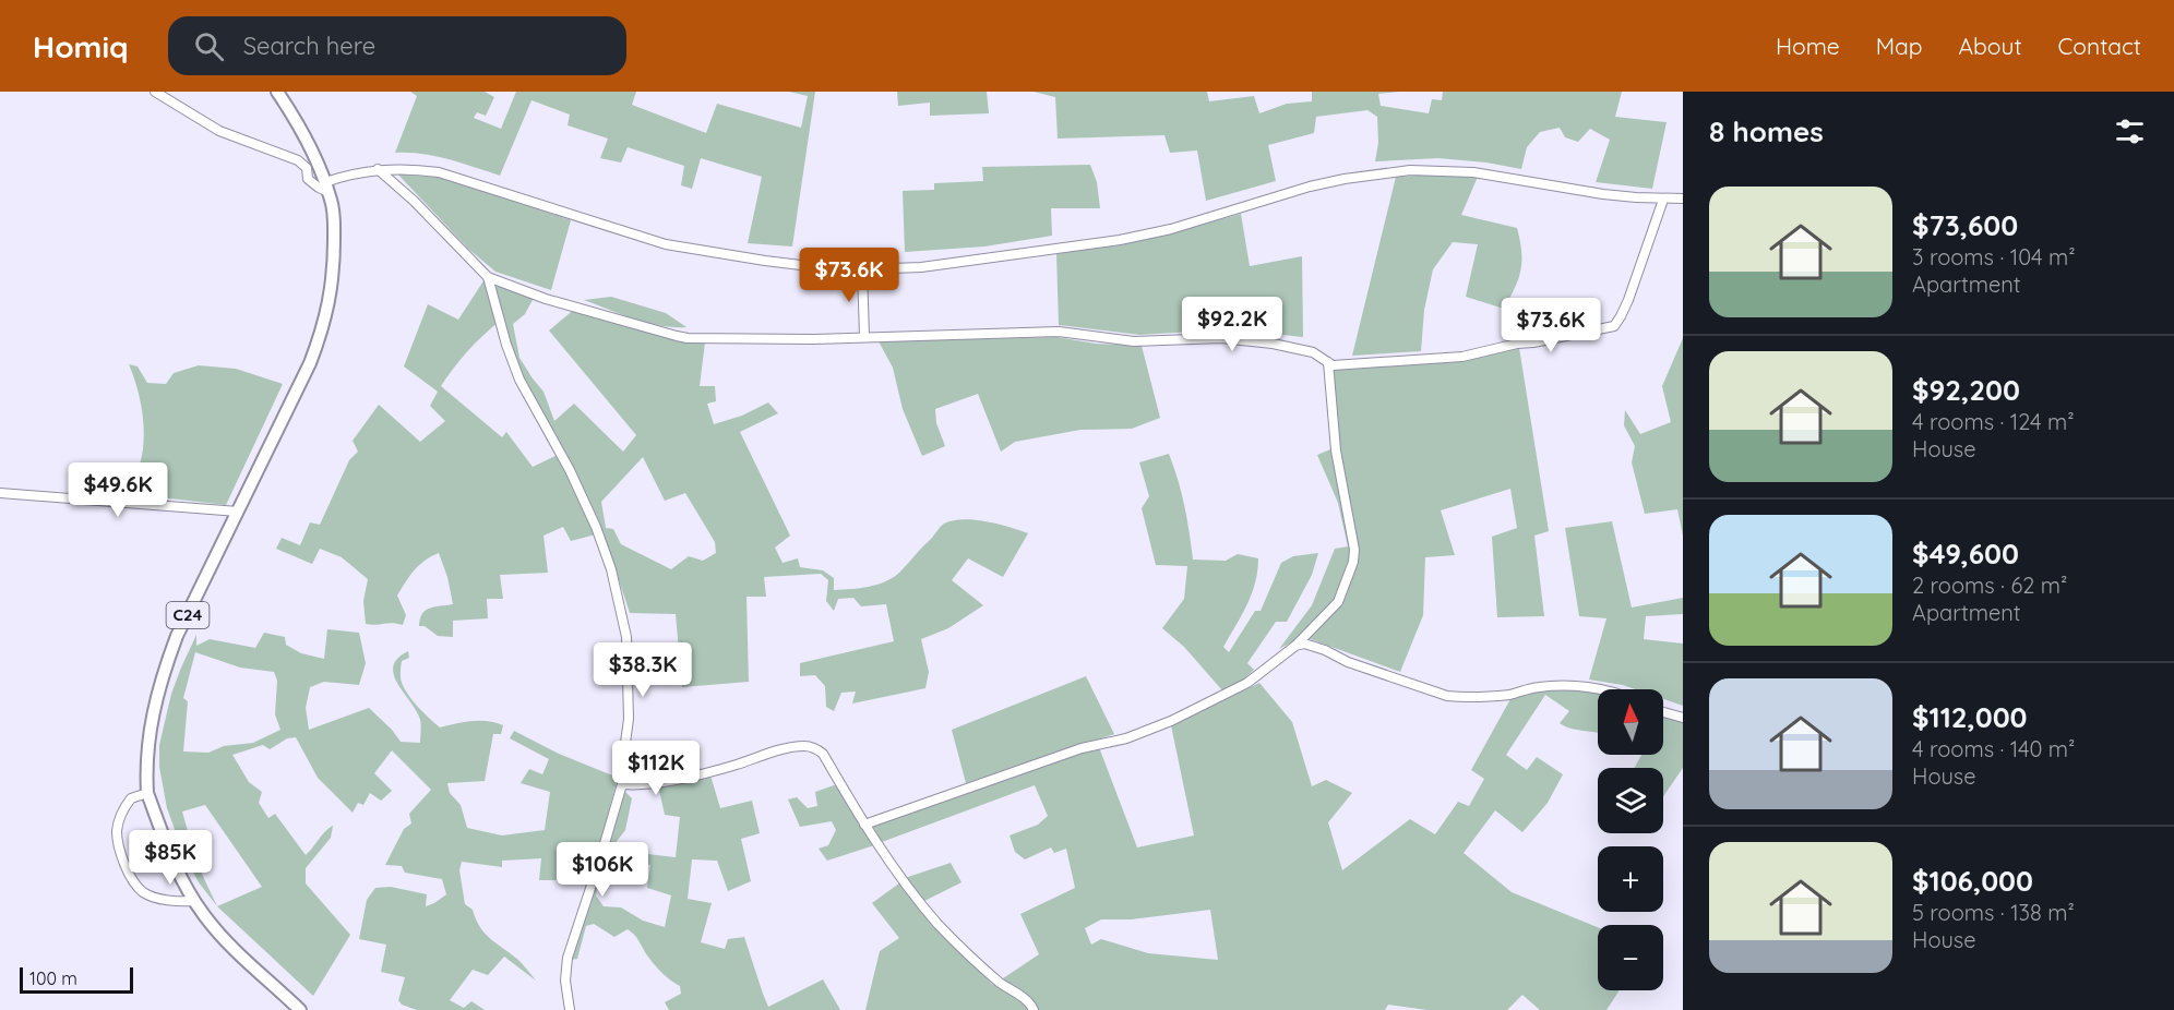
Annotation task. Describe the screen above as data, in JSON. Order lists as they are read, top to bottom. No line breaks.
{"streets":{"main road":["C24"]},"scale_bar":"100 m","north":"top","page":{"header":"Homiq","search":"Search here","nav":["Home","Map","About","Contact"],"heading":"8 homes","list":[{"name":"$73,600","note":"3 rooms · 104 m² · Apartment"},{"name":"$92,200","note":"4 rooms · 124 m² · House"},{"name":"$49,600","note":"2 rooms · 62 m² · Apartment"},{"name":"$112,000","note":"4 rooms · 140 m² · House"},{"name":"$106,000","note":"5 rooms · 138 m² · House"}],"price":["$73.6K","$92.2K","$73.6K","$49.6K","$38.3K","$112K","$85K","$106K"],"map_buttons":["+","−"],"scale":"100 m"}}
